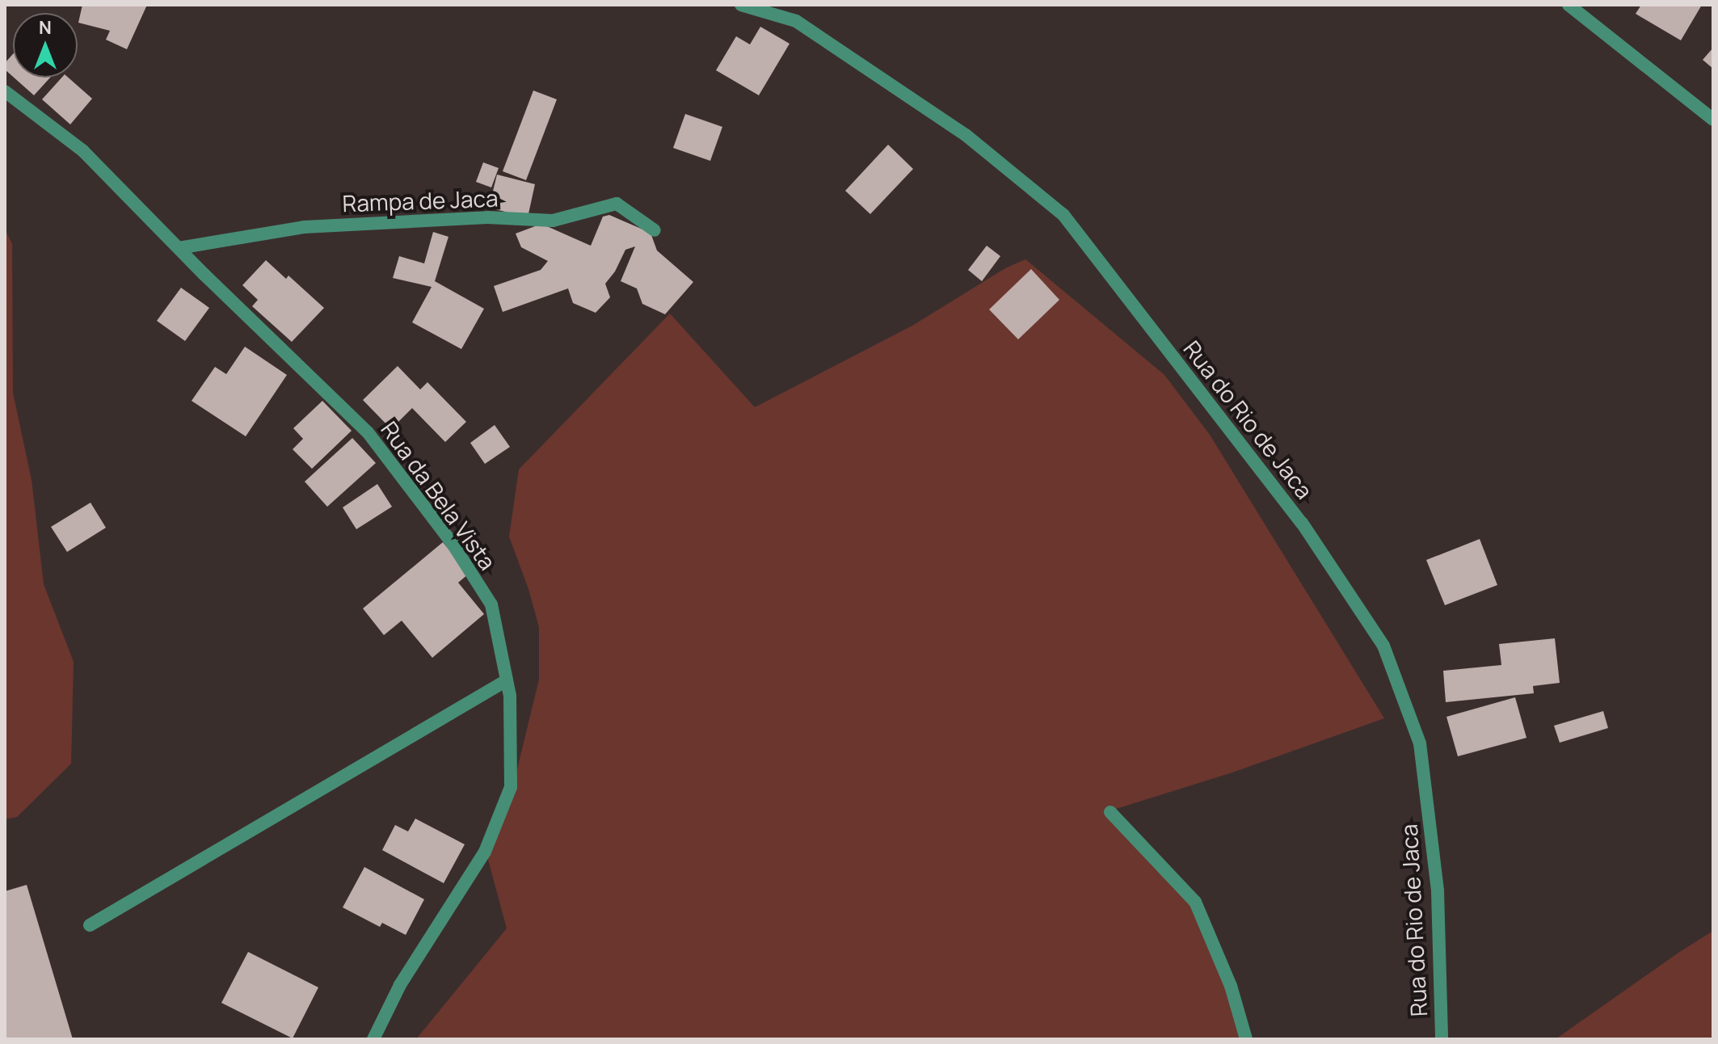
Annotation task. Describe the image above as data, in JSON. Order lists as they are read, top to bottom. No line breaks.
{"streets":{"street":["Rampa de Jaca","Rua do Rio de Jaca","Rua da Bela Vista"]},"crossings":[["Rampa de Jaca","Rua da Bela Vista"]],"north":"top"}
